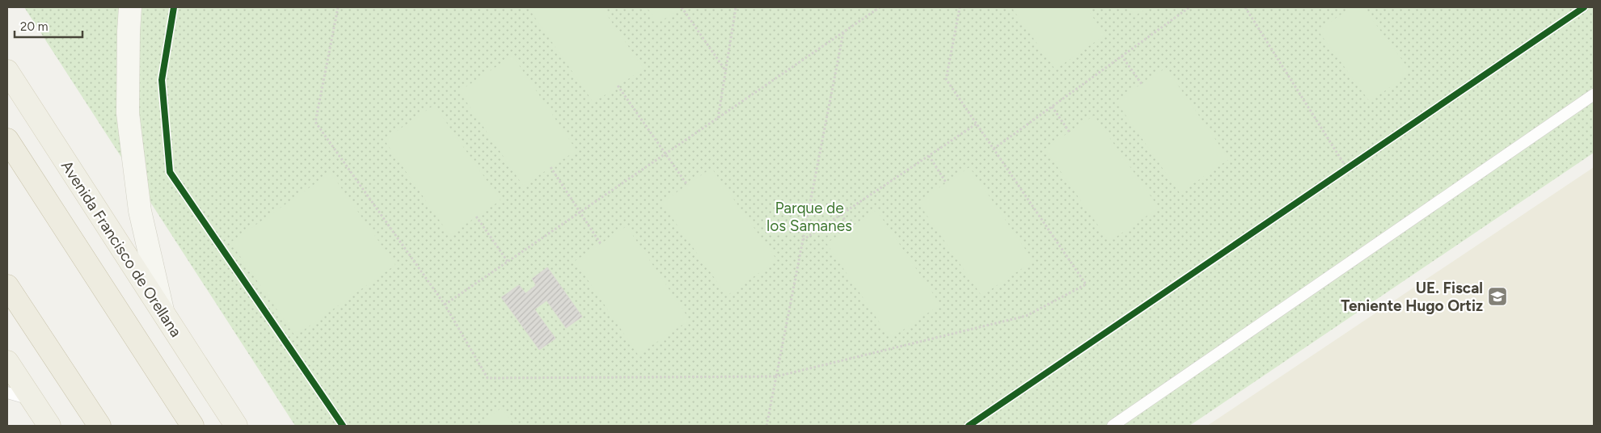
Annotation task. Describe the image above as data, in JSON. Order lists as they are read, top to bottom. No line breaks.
{"streets":{"main road":["Avenida Francisco de Orellana"]},"parks":["Parque de los Samanes"],"places":{"school or university":["UE. Fiscal Teniente Hugo Ortiz"]},"scale_bar":"20 m"}
